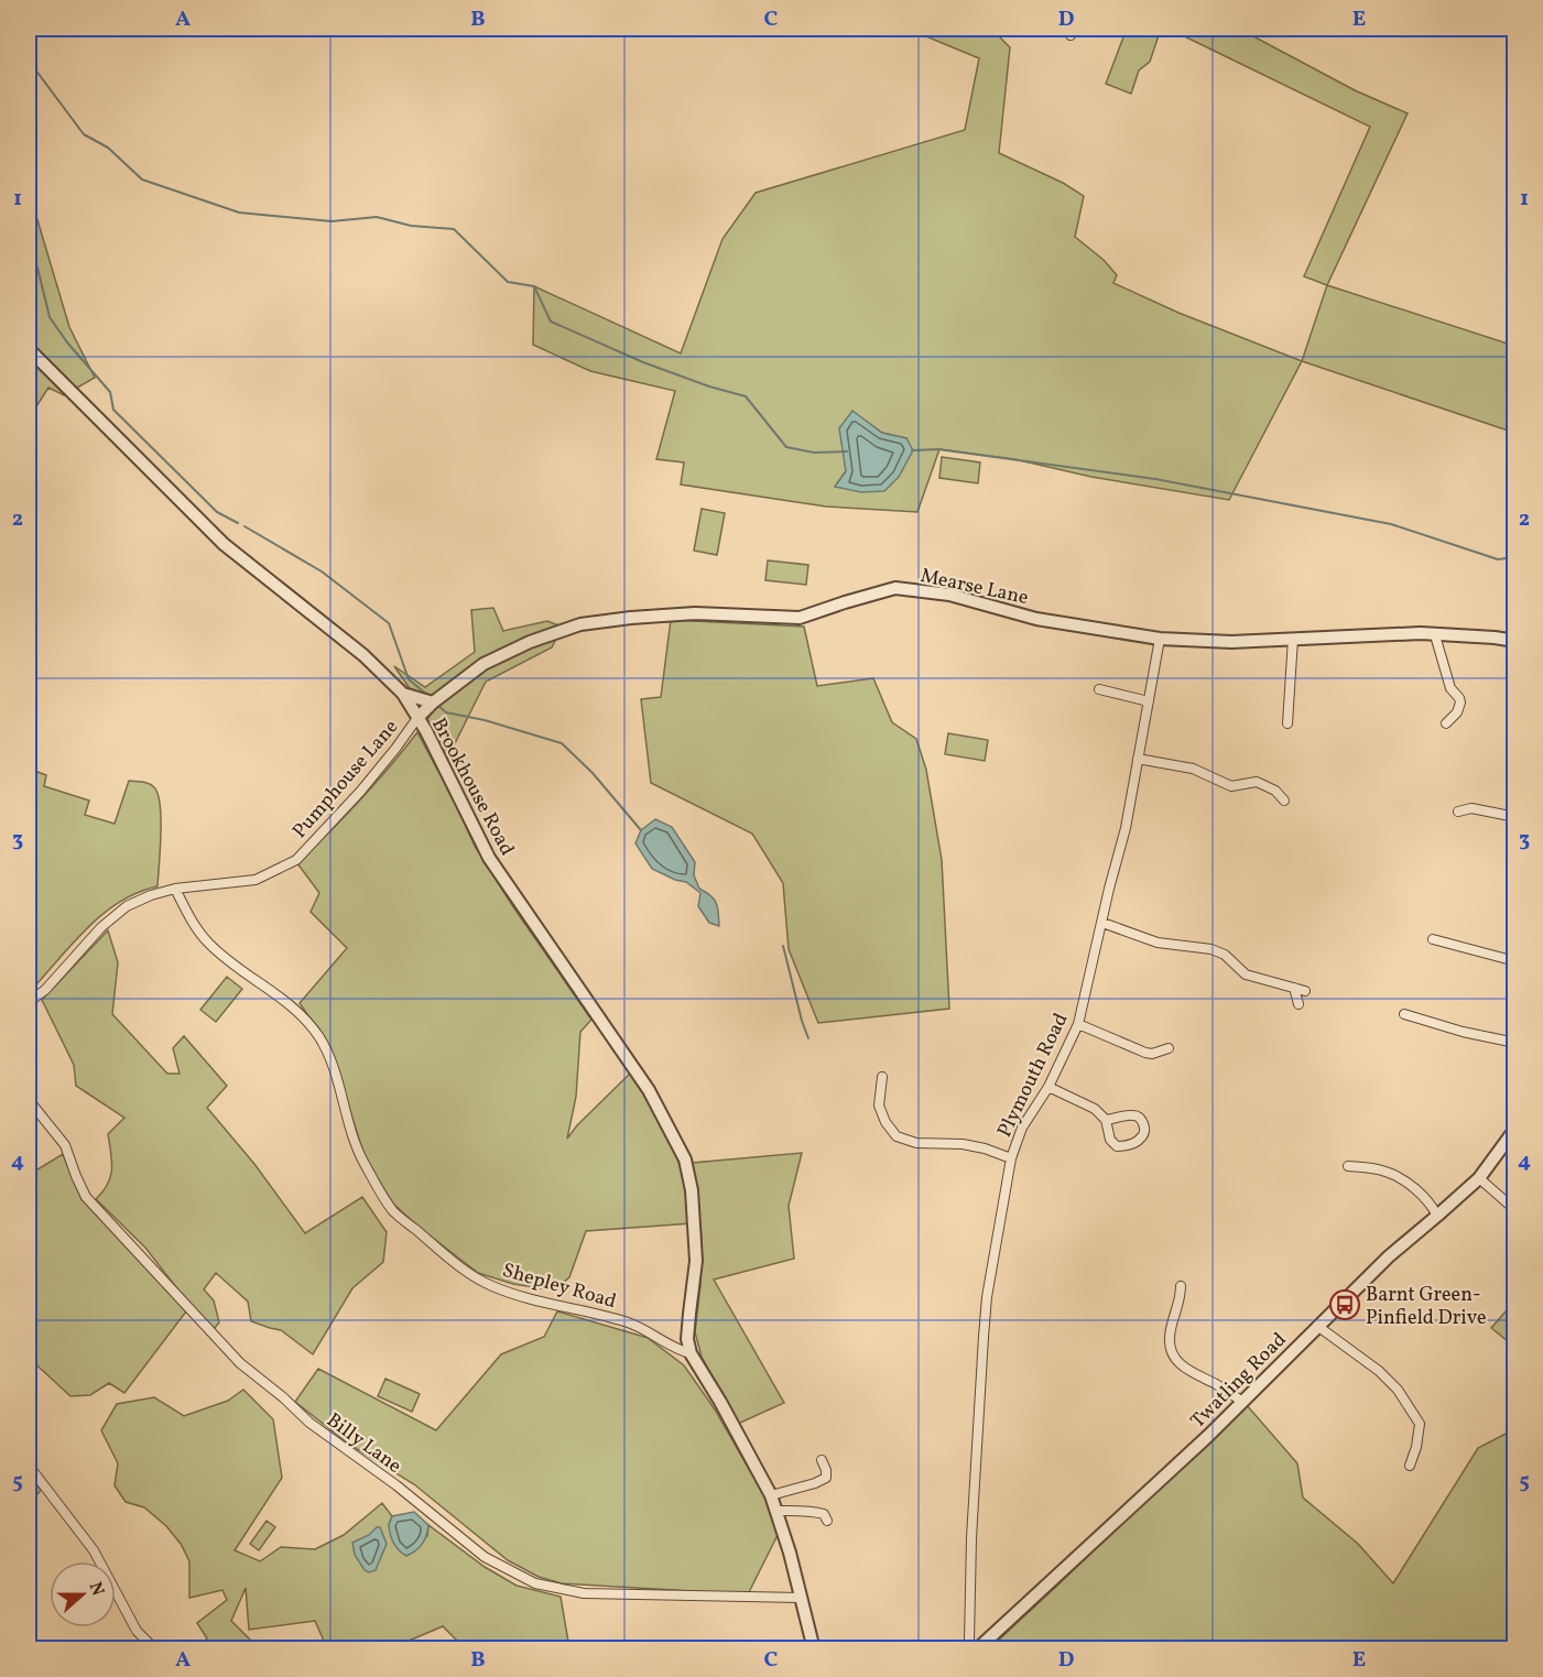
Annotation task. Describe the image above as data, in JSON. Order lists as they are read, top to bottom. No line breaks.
{"streets":{"street":["Mearse Lane","Pumphouse Lane","Brookhouse Road","Plymouth Road","Shepley Road","Twatling Road","Billy Lane"]},"crossings":[["Mearse Lane","Pumphouse Lane"],["Mearse Lane","Brookhouse Road"],["Mearse Lane","Plymouth Road"],["Pumphouse Lane","Brookhouse Road"],["Pumphouse Lane","Shepley Road"],["Brookhouse Road","Shepley Road"],["Plymouth Road","Twatling Road"]],"places":{"bus stop":["Barnt Green- Pinfield Drive"]},"north":"right","grid":{"columns":["A","B","C","D","E"],"rows":["1","2","3","4","5"]}}
